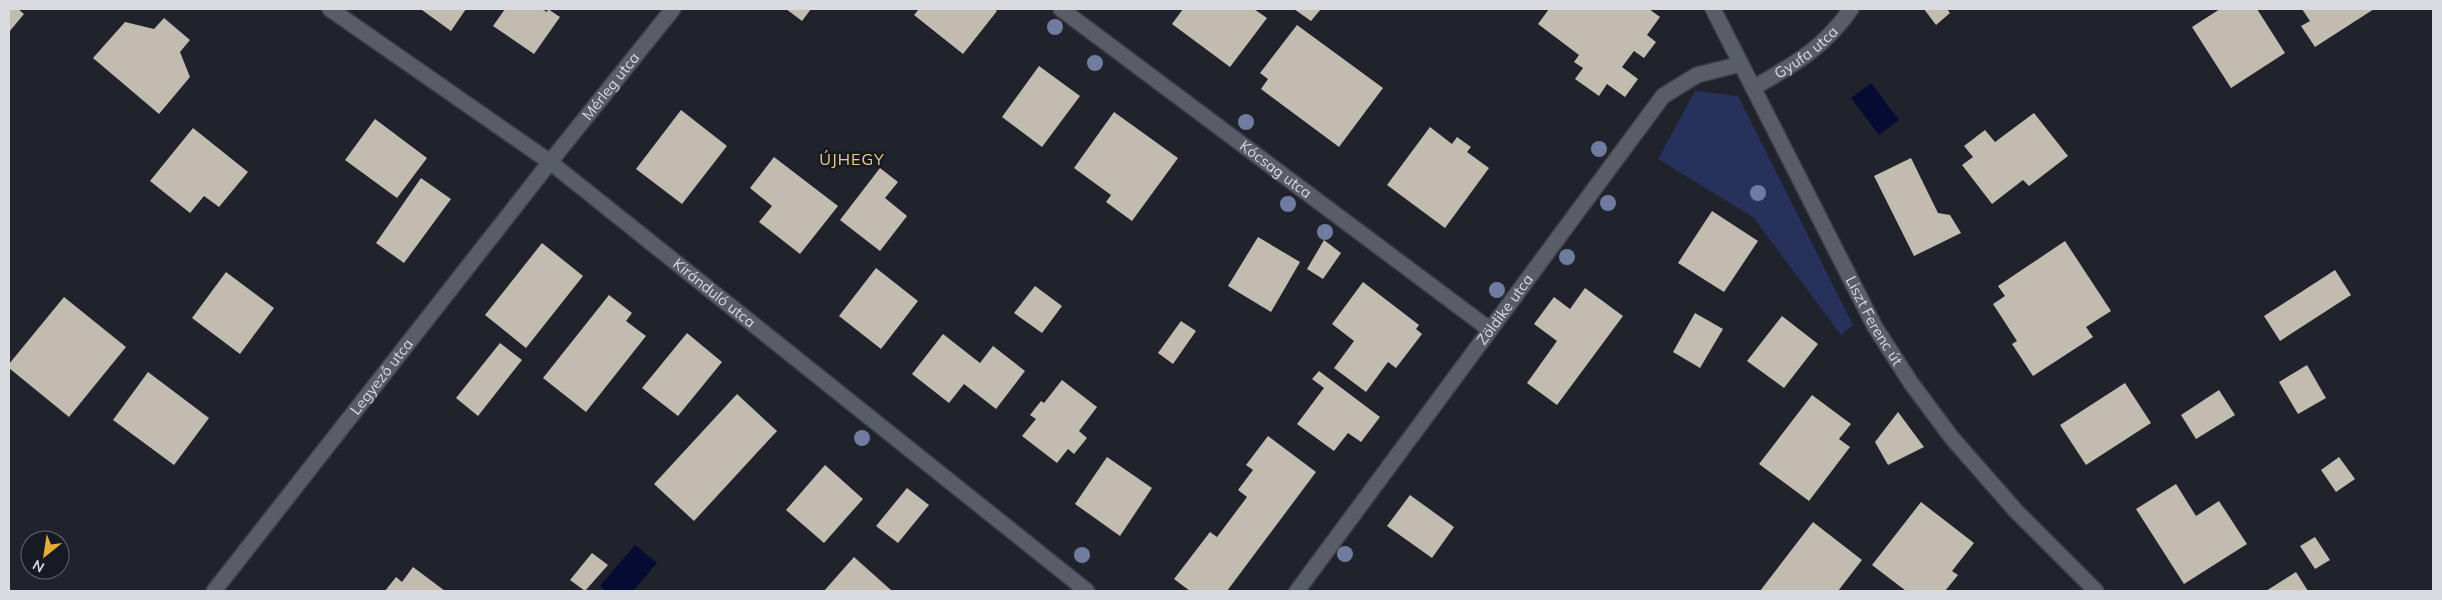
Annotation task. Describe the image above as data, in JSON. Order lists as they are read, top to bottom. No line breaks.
{"streets":{"street":["Gyufa utca","Mérleg utca","Kócsag utca","Kiránduló utca","Zöldike utca","Liszt Ferenc út","Legyező utca"]},"crossings":[["Gyufa utca","Liszt Ferenc út"],["Mérleg utca","Kiránduló utca"],["Mérleg utca","Legyező utca"],["Kócsag utca","Zöldike utca"],["Kiránduló utca","Legyező utca"],["Zöldike utca","Liszt Ferenc út"]],"districts":["ÚJHEGY"],"north":"bottom left"}
